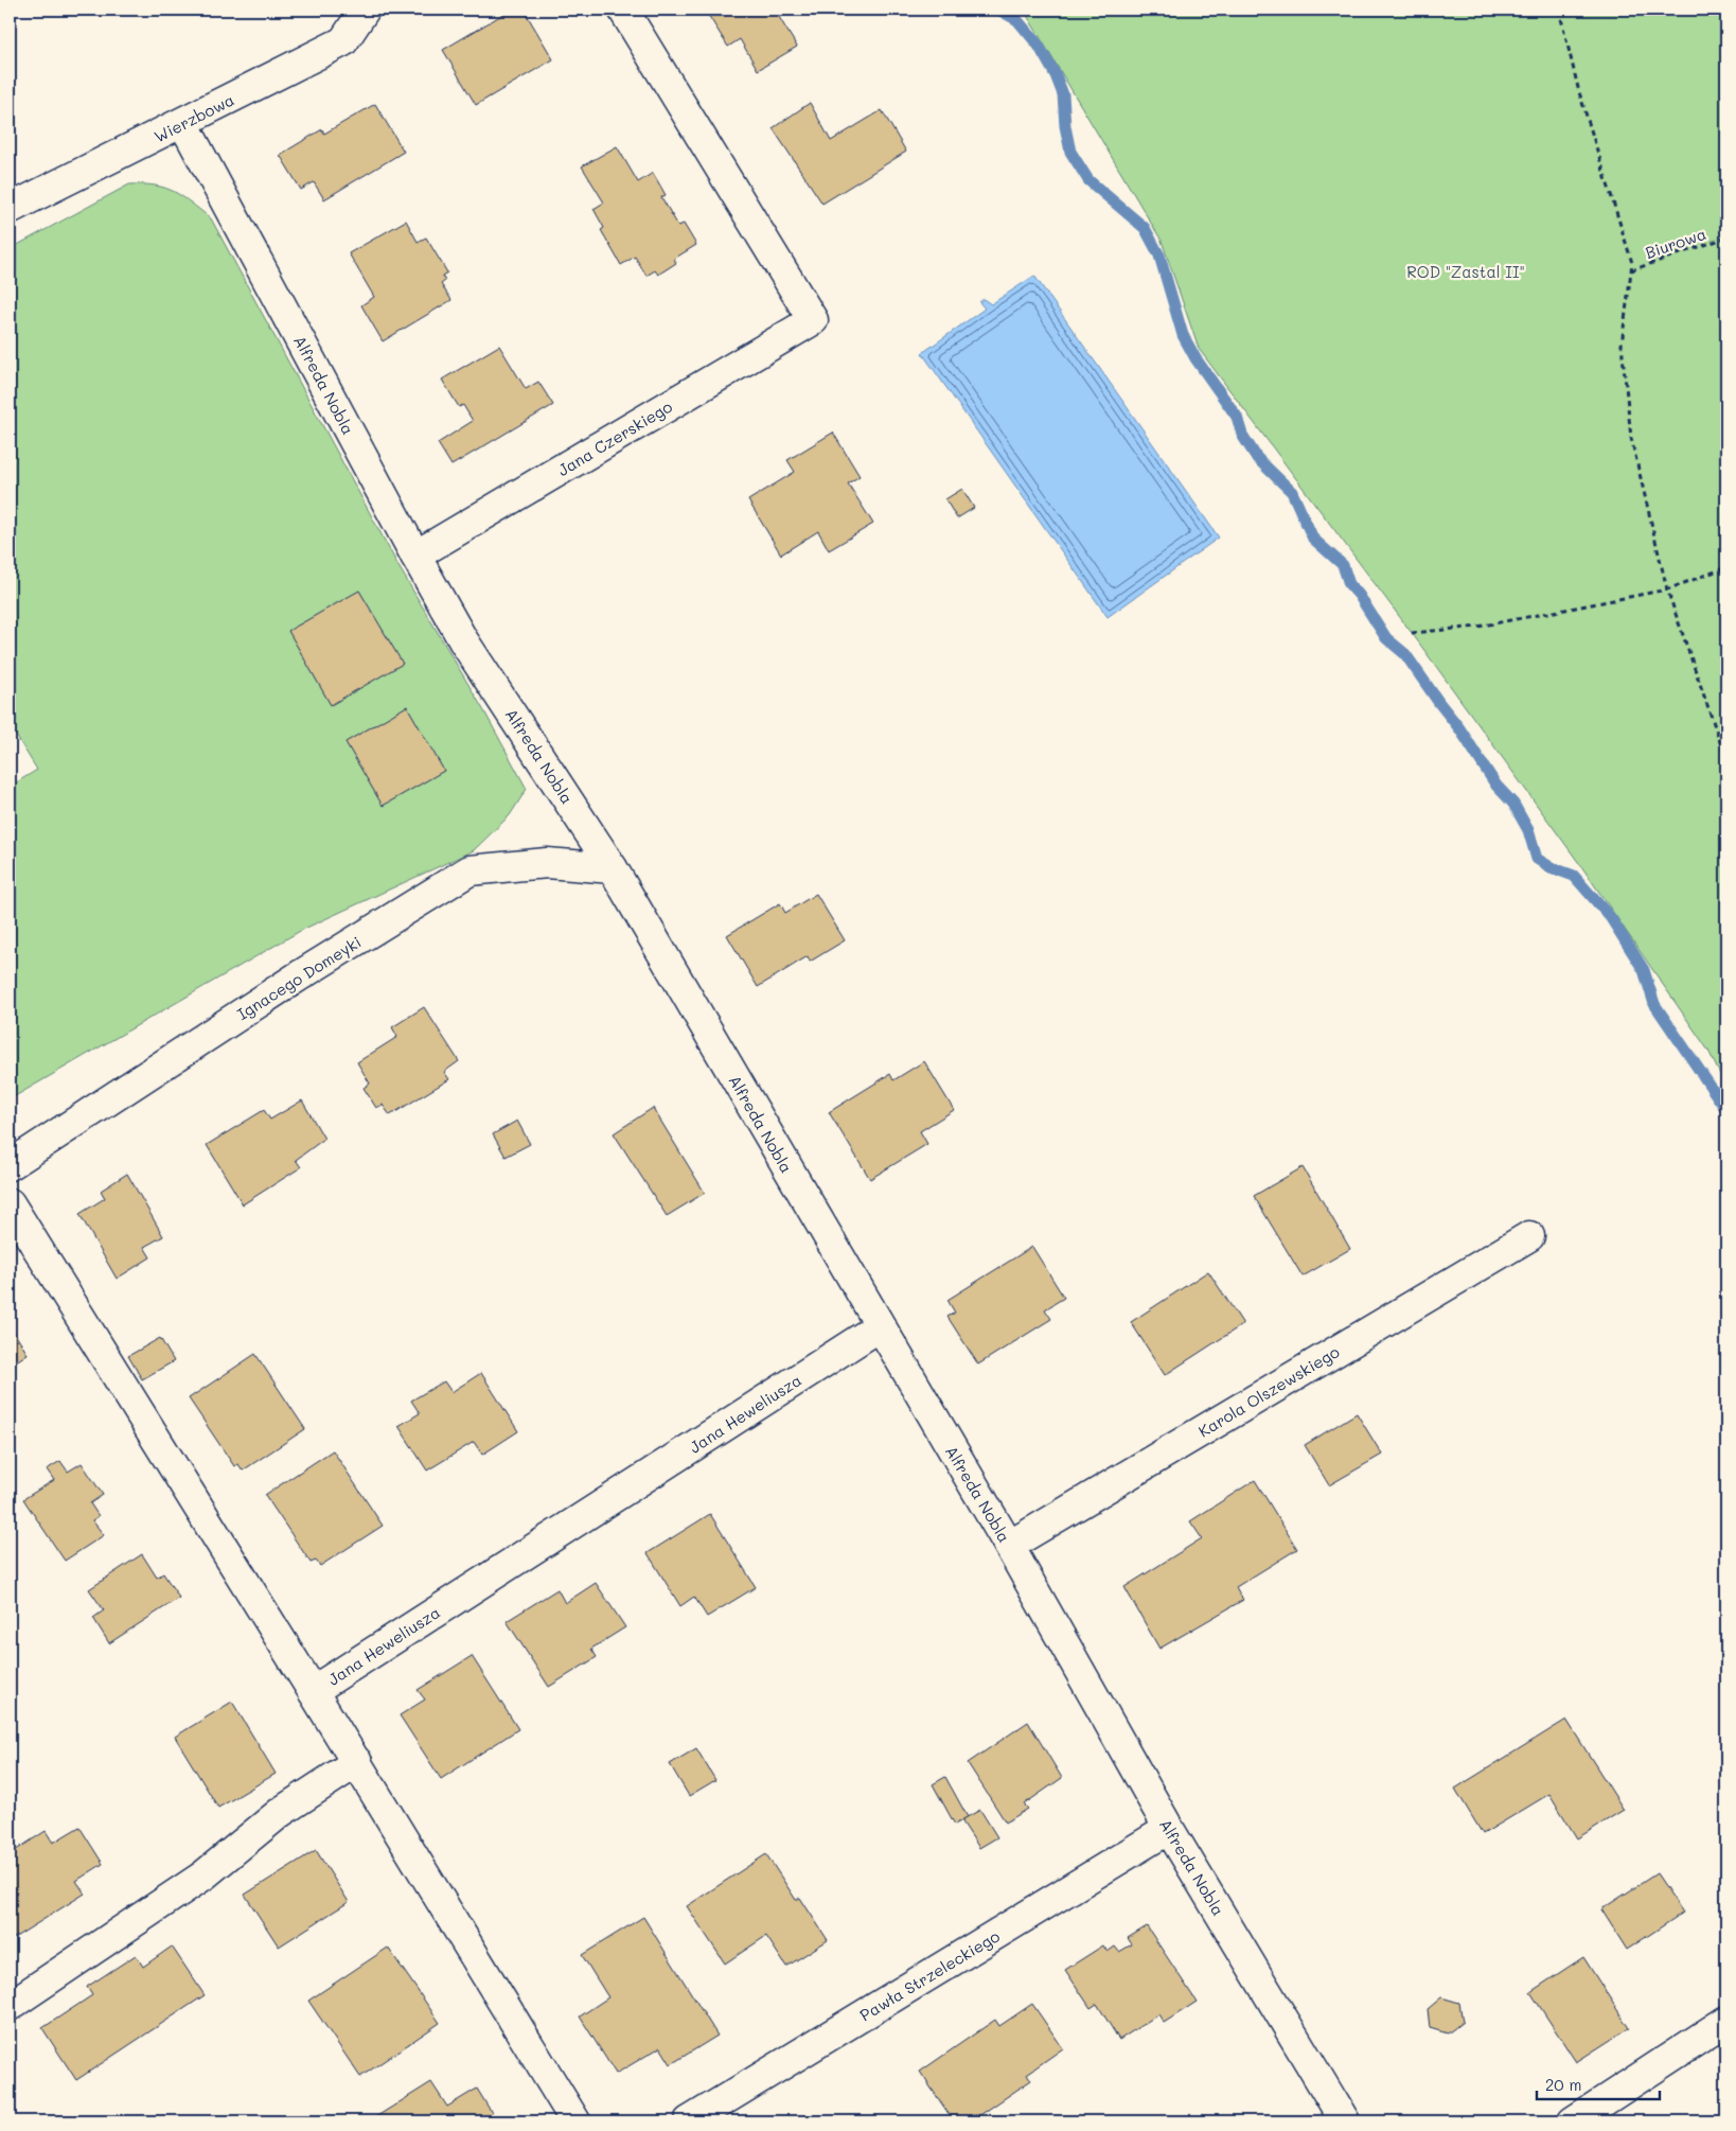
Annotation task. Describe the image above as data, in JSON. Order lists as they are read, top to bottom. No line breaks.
{"streets":{"street":["Wierzbowa","Alfreda Nobla","Jana Czerskiego","Ignacego Domeyki","Karola Olszewskiego","Jana Heweliusza","Pawła Strzeleckiego"],"path":["Biurowa"]},"crossings":[["Wierzbowa","Alfreda Nobla"],["Alfreda Nobla","Jana Czerskiego"],["Alfreda Nobla","Ignacego Domeyki"],["Alfreda Nobla","Karola Olszewskiego"],["Alfreda Nobla","Jana Heweliusza"],["Alfreda Nobla","Pawła Strzeleckiego"]],"parks":["ROD \"Zastal II\""],"scale_bar":"20 m"}
